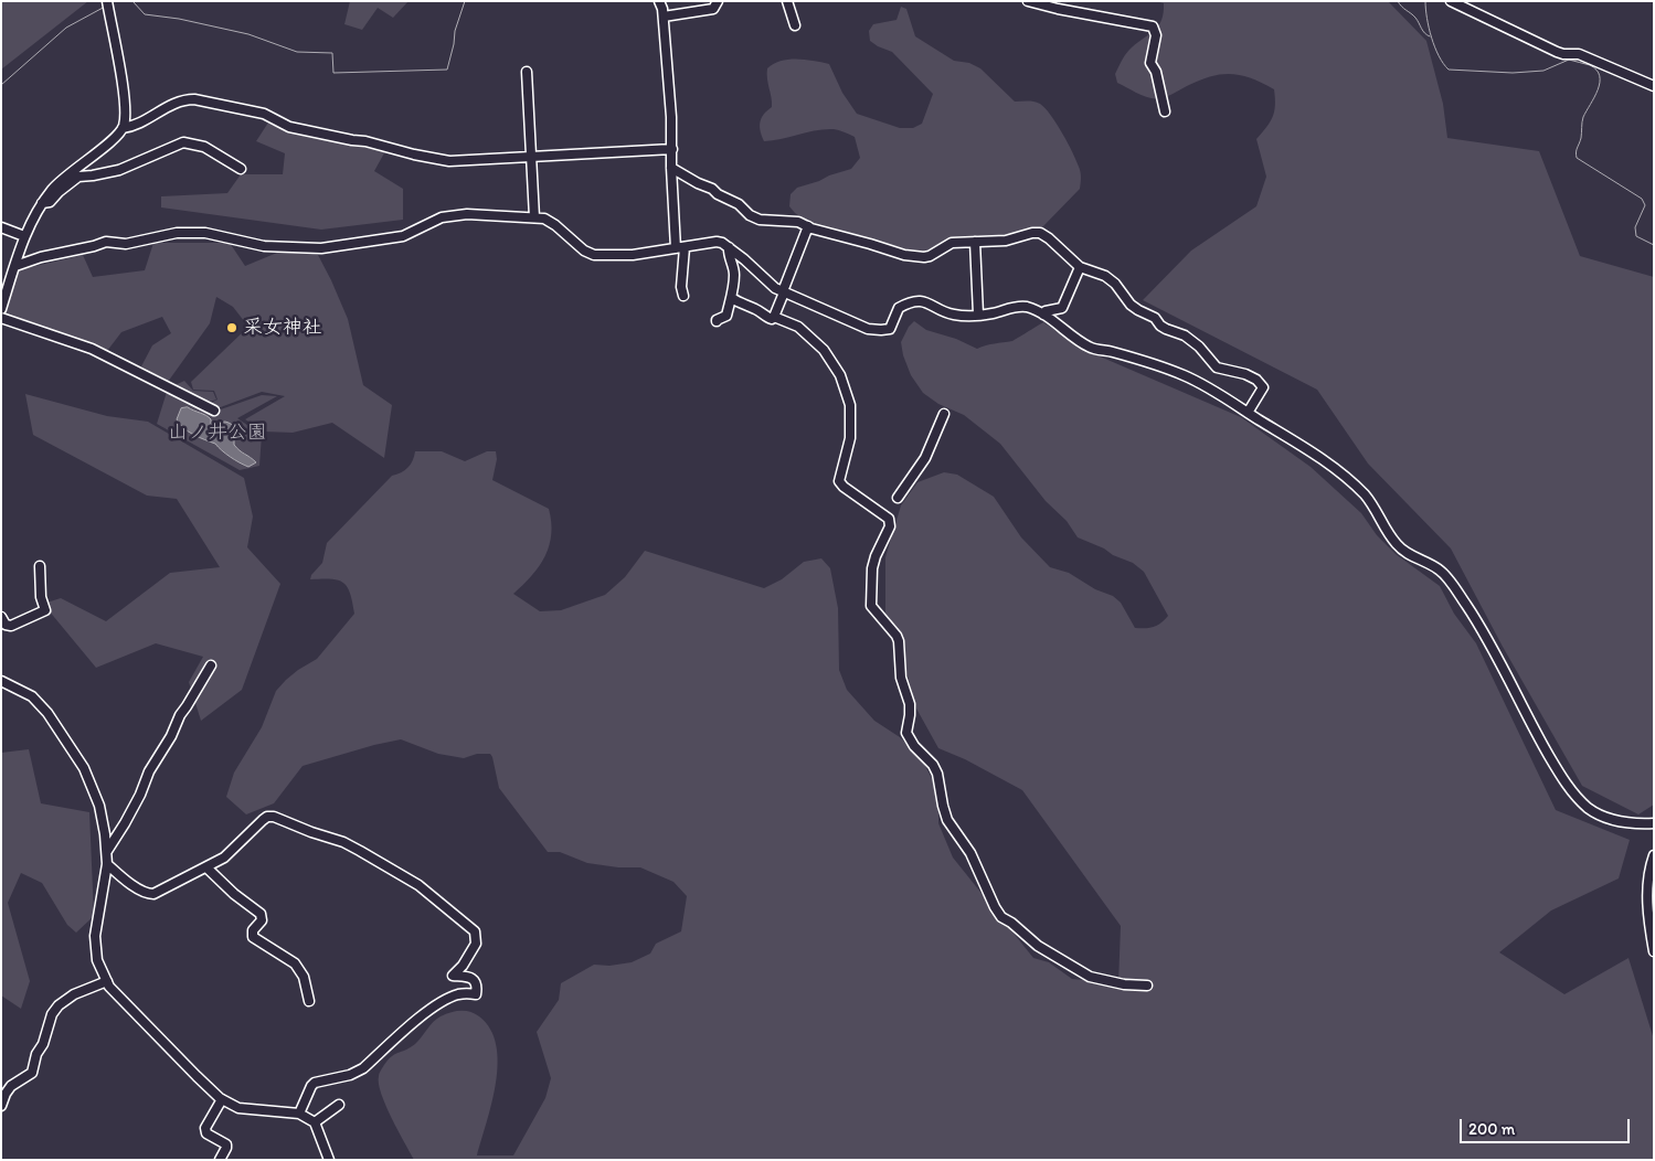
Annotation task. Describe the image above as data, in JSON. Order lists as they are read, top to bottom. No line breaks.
{"parks":["山ノ井公園"],"places":["采女神社"],"scale_bar":"200 m"}
